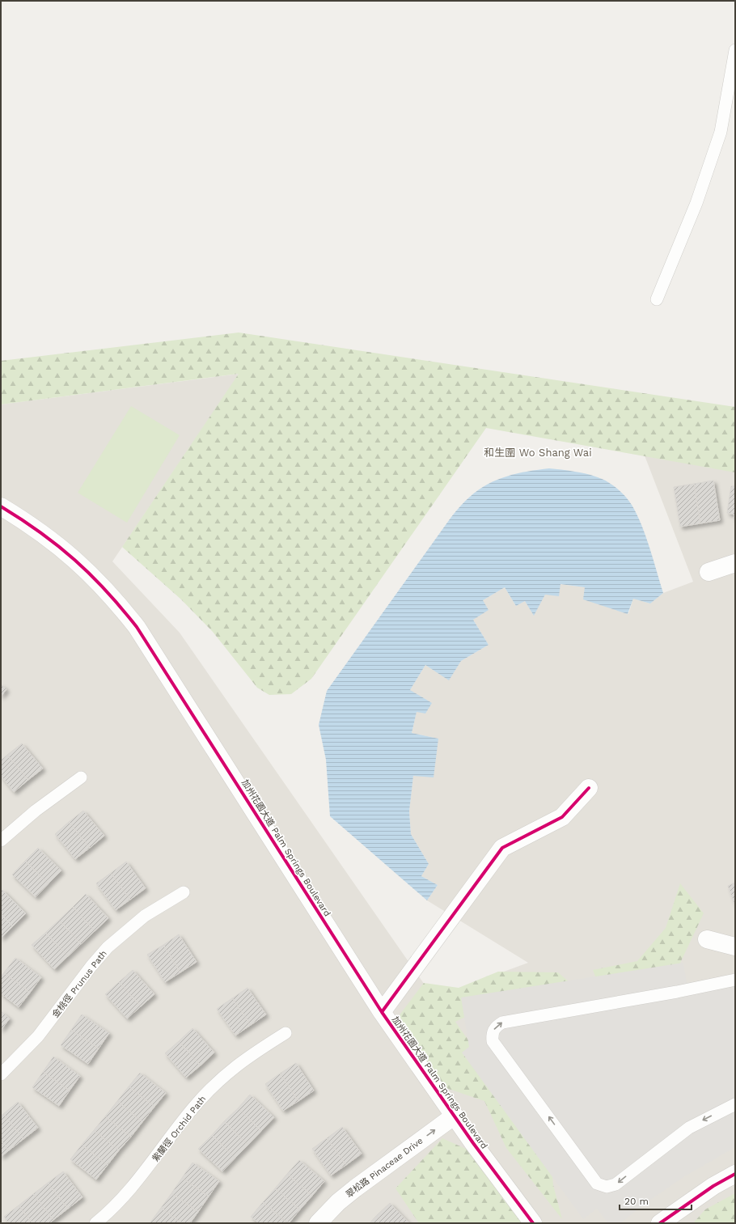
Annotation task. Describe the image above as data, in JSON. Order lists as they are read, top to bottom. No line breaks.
{"streets":{"street":["加州花園大道 Palm Springs Boulevard","翠松路 Pinaceae Drive"],"lane":["金桃徑 Prunus Path","紫蘭徑 Orchid Path"]},"crossings":[["加州花園大道 Palm Springs Boulevard","翠松路 Pinaceae Drive"]],"one_way":["翠松路 Pinaceae Drive"],"districts":["和生圍 Wo Shang Wai"],"scale_bar":"20 m"}
